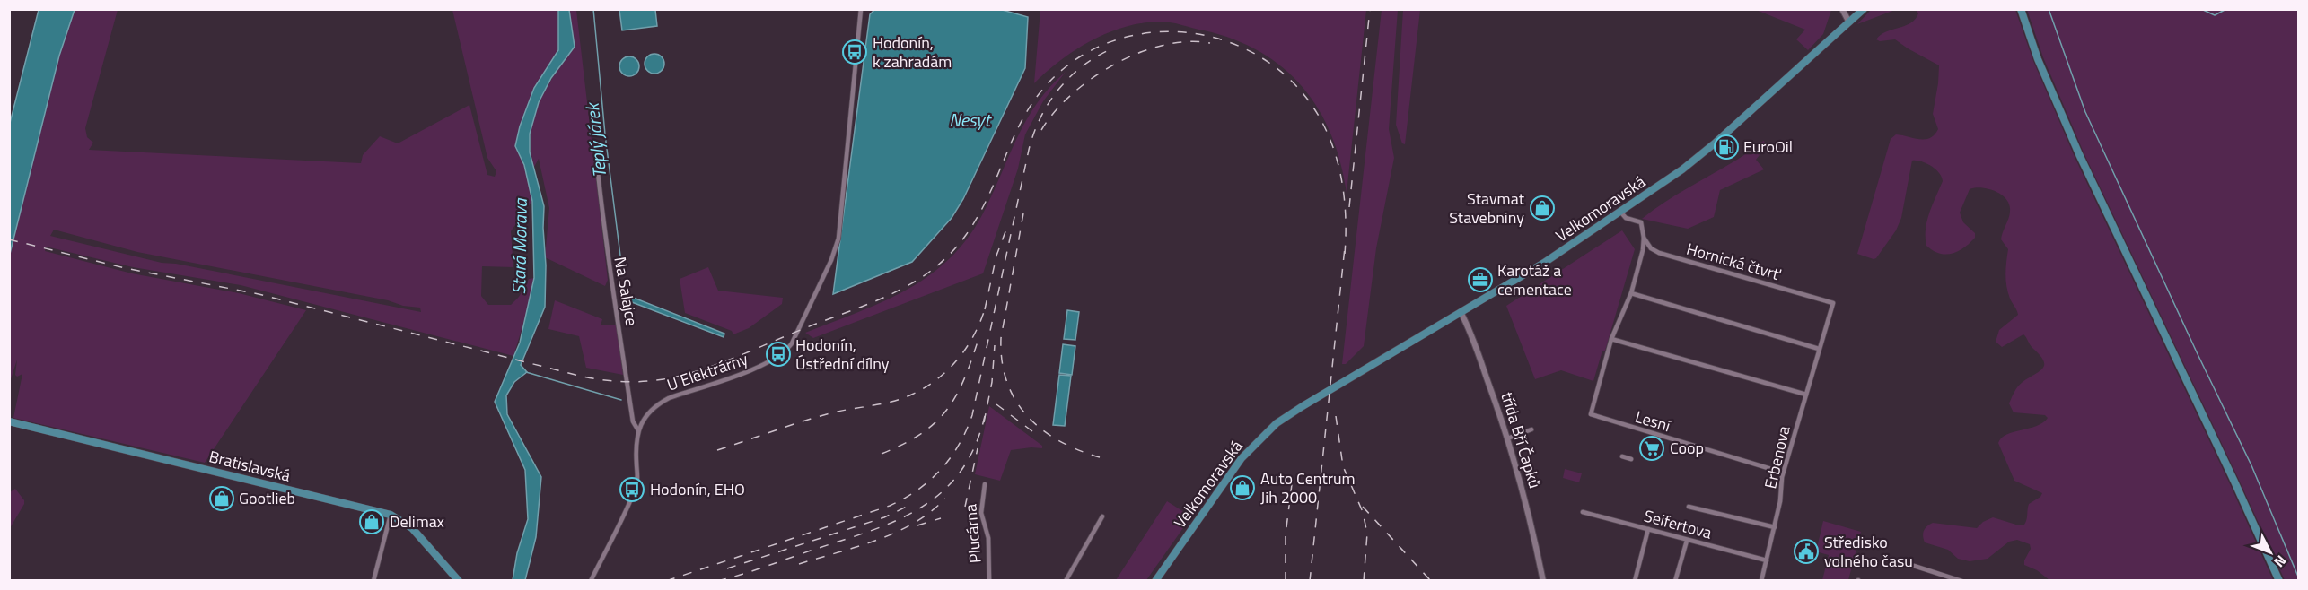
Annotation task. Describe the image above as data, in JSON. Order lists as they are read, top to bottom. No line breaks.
{"streets":{"main road":["Velkomoravská","Bratislavská"],"street":["Hornická čtvrť","Na Salajce","U Elektrárny","Lesní","třída Bří Čapků","Erbenova","Seifertova","Plucárna"]},"crossings":[["Velkomoravská","třída Bří Čapků"],["Hornická čtvrť","Erbenova"],["Na Salajce","U Elektrárny"],["Lesní","Erbenova"],["Erbenova","Seifertova"]],"water":["Nesyt","Teplý járek","Stará Morava"],"places":{"bus stop":["Hodonín, k zahradám","Hodonín, Ústřední dílny","Hodonín, EHO"],"fuel station":["EuroOil"],"shop":["Stavmat Stavebniny","Auto Centrum Jih 2000","Gootlieb","Delimax"],"office":["Karotáž a cementace"],"supermarket":["Coop"],"public building":["Středisko volného času"]},"north":"bottom right"}
